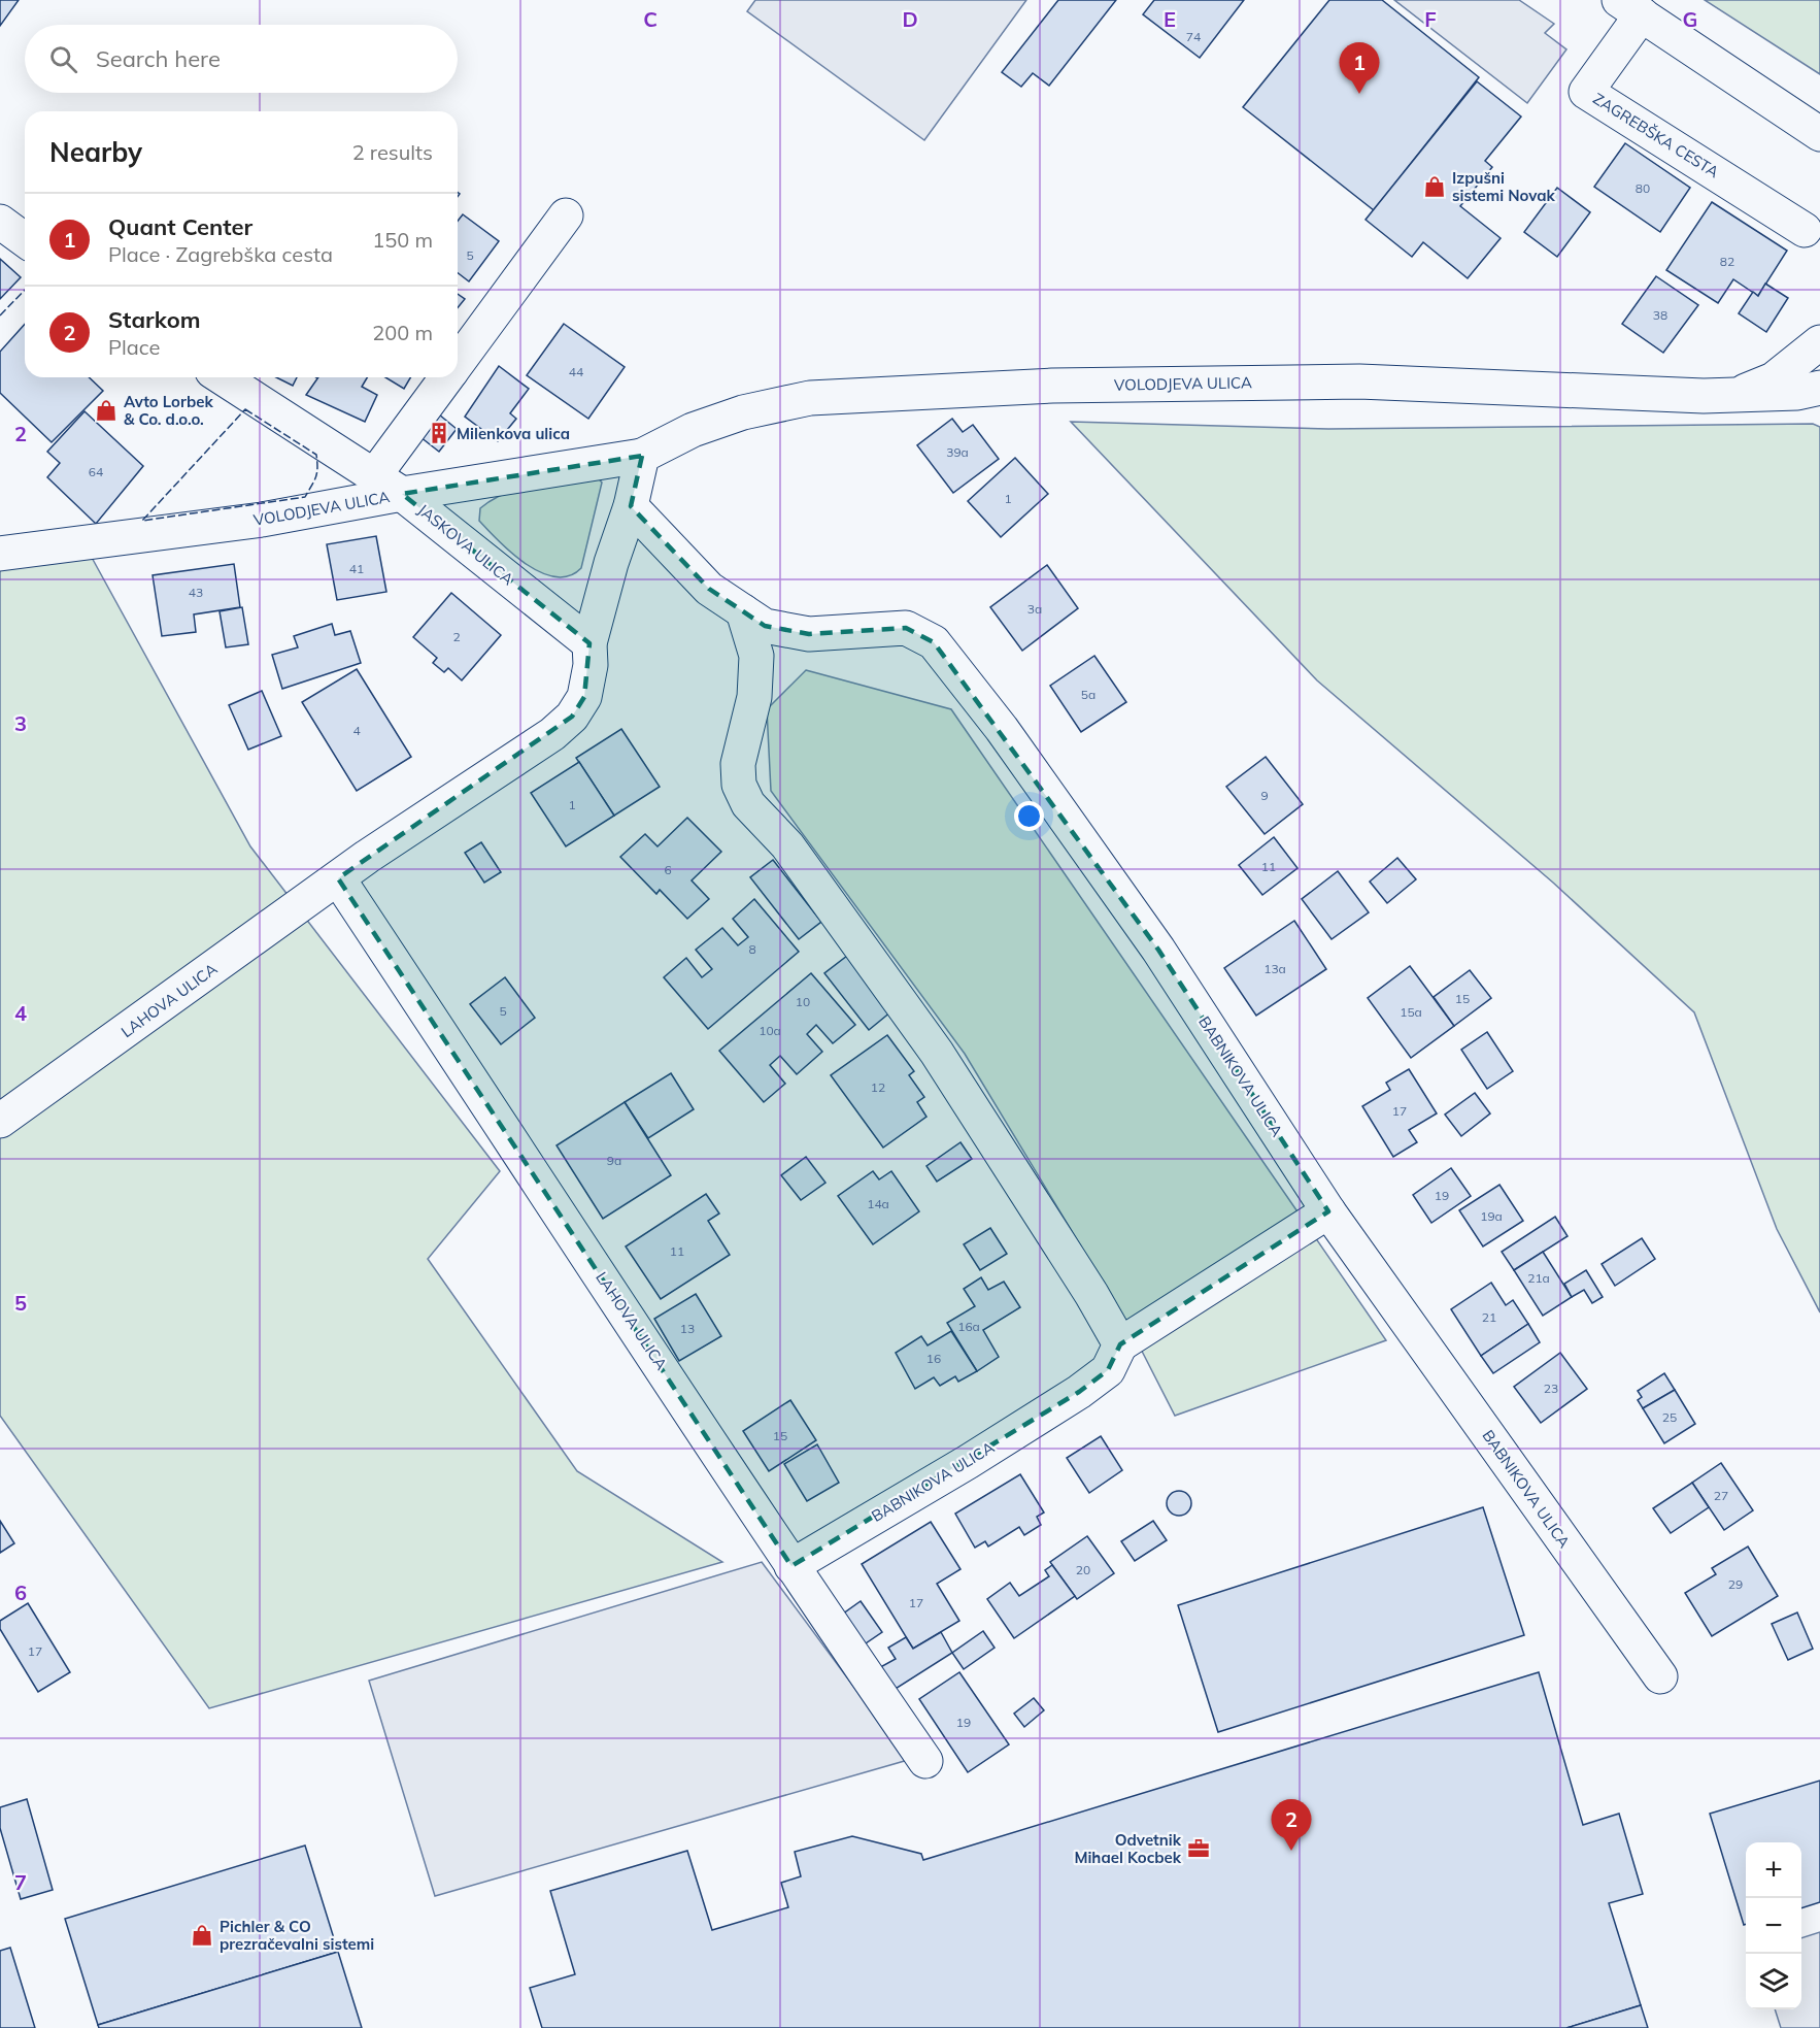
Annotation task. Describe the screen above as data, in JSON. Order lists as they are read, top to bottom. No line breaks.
{"streets":{"street":["ZAGREBŠKA CESTA","VOLODJEVA ULICA","JASKOVA ULICA","LAHOVA ULICA","BABNIKOVA ULICA"]},"crossings":[["VOLODJEVA ULICA","JASKOVA ULICA"],["JASKOVA ULICA","LAHOVA ULICA"],["LAHOVA ULICA","BABNIKOVA ULICA"]],"places":{"shop":["Izpušni sistemi Novak","Avto Lorbek & Co. d.o.o.","Pichler & CO prezračevalni sistemi"],"building":["Milenkova ulica"],"office":["Odvetnik Mihael Kocbek"]},"house_numbers":["74","80","5","82","38","44","39a","64","1","41","43","3a","2","5a","4","9","1","11","6","8","13a","15","10","5","15a","10a","12","17","9a","19","14a","19a","11","21a","21","16a","13","16","23","25","15","27","20","29","17","17","19"],"page":{"search":"Search here","pins":["1","2"],"heading":["Nearby","2 results"],"list":[{"mark":"1","name":"Quant Center","note":"Place · Zagrebška cesta","value":"150 m"},{"mark":"2","name":"Starkom","note":"Place","value":"200 m"}],"map_buttons":["+","−"]},"grid":{"columns":["C","D","E","F","G"],"rows":["2","3","4","5","6","7"]}}
